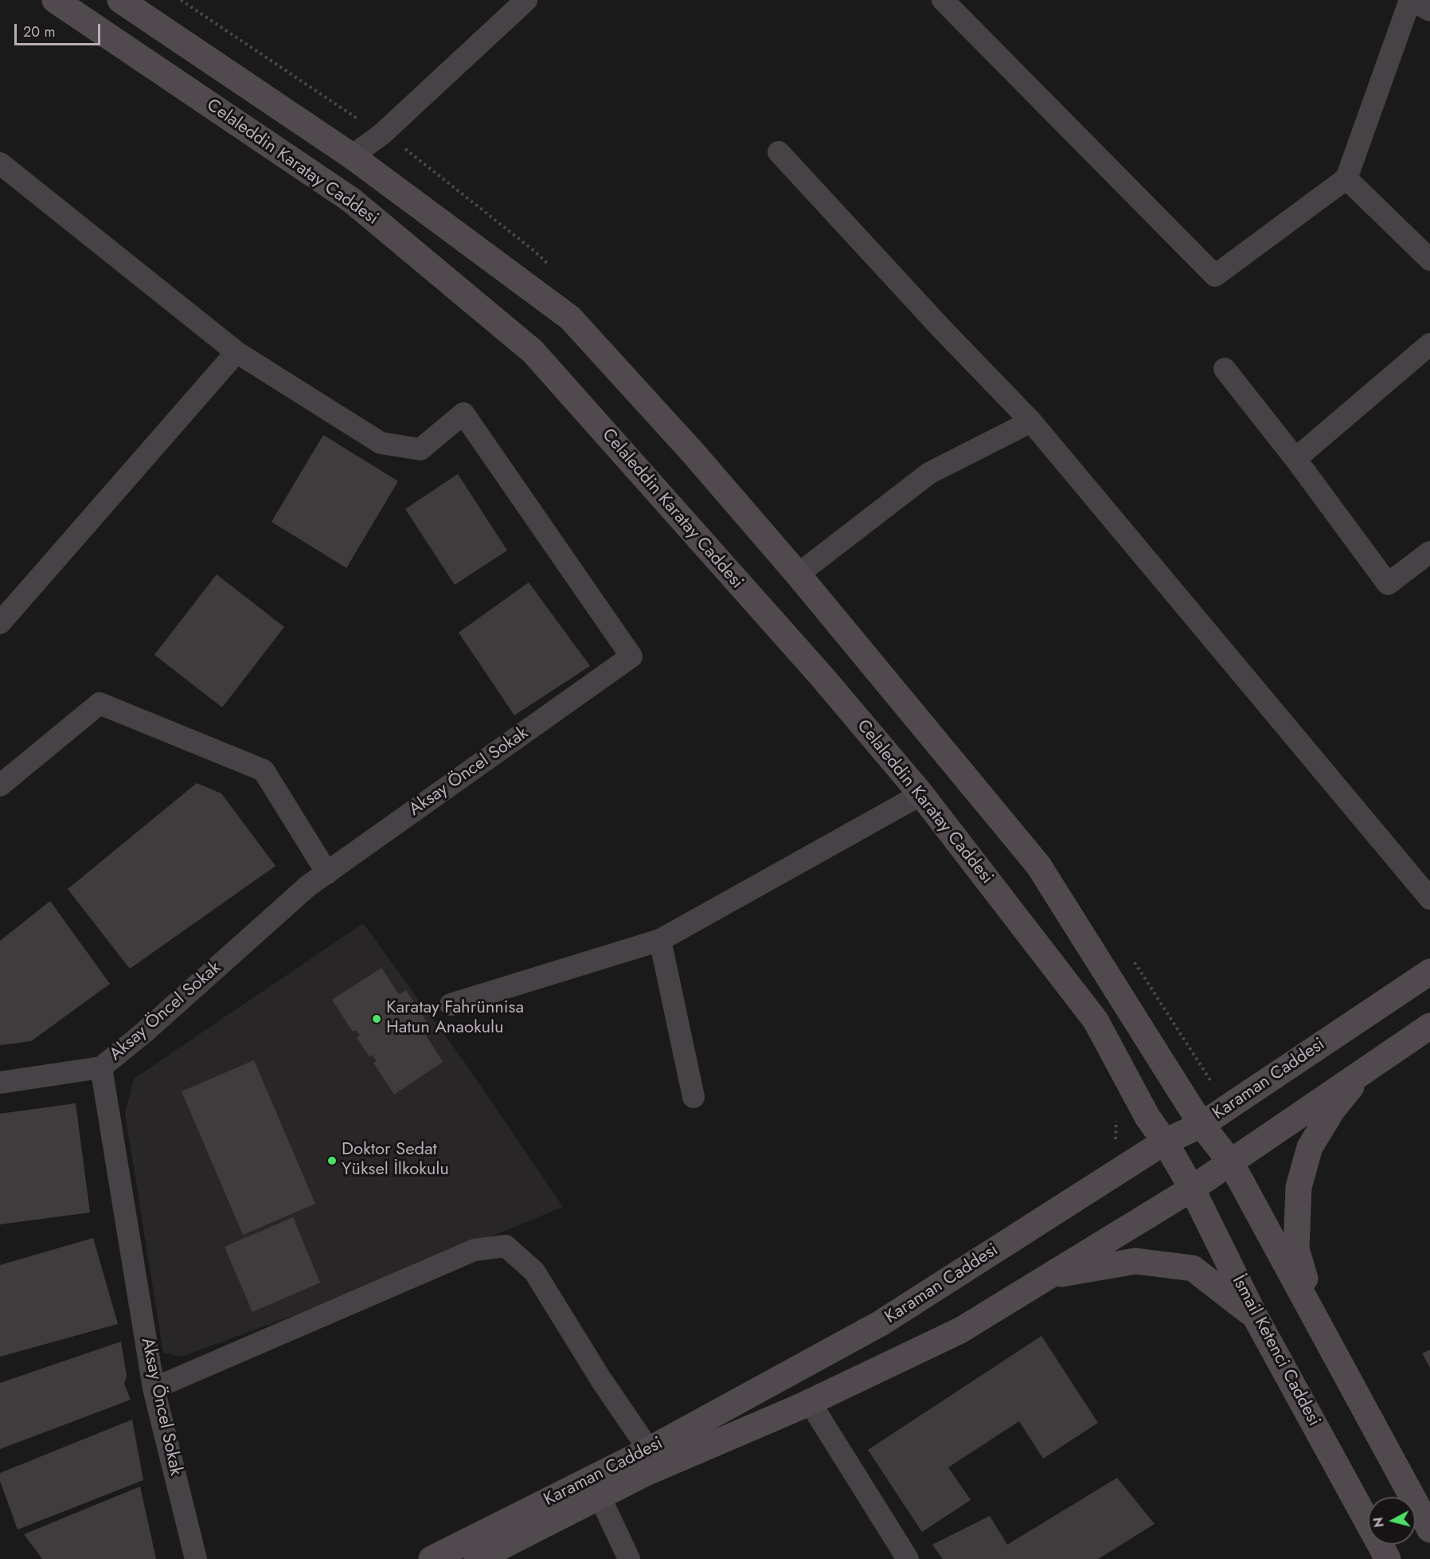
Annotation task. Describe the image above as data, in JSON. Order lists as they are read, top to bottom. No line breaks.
{"streets":{"main road":["Celaleddin Karatay Caddesi","Karaman Caddesi","İsmail Ketenci Caddesi"],"street":["Aksay Öncel Sokak"]},"crossings":[["Celaleddin Karatay Caddesi","Karaman Caddesi"],["Celaleddin Karatay Caddesi","İsmail Ketenci Caddesi"],["Karaman Caddesi","İsmail Ketenci Caddesi"]],"places":["Karatay Fahrünnisa Hatun Anaokulu","Doktor Sedat Yüksel İlkokulu"],"scale_bar":"20 m","north":"left"}
